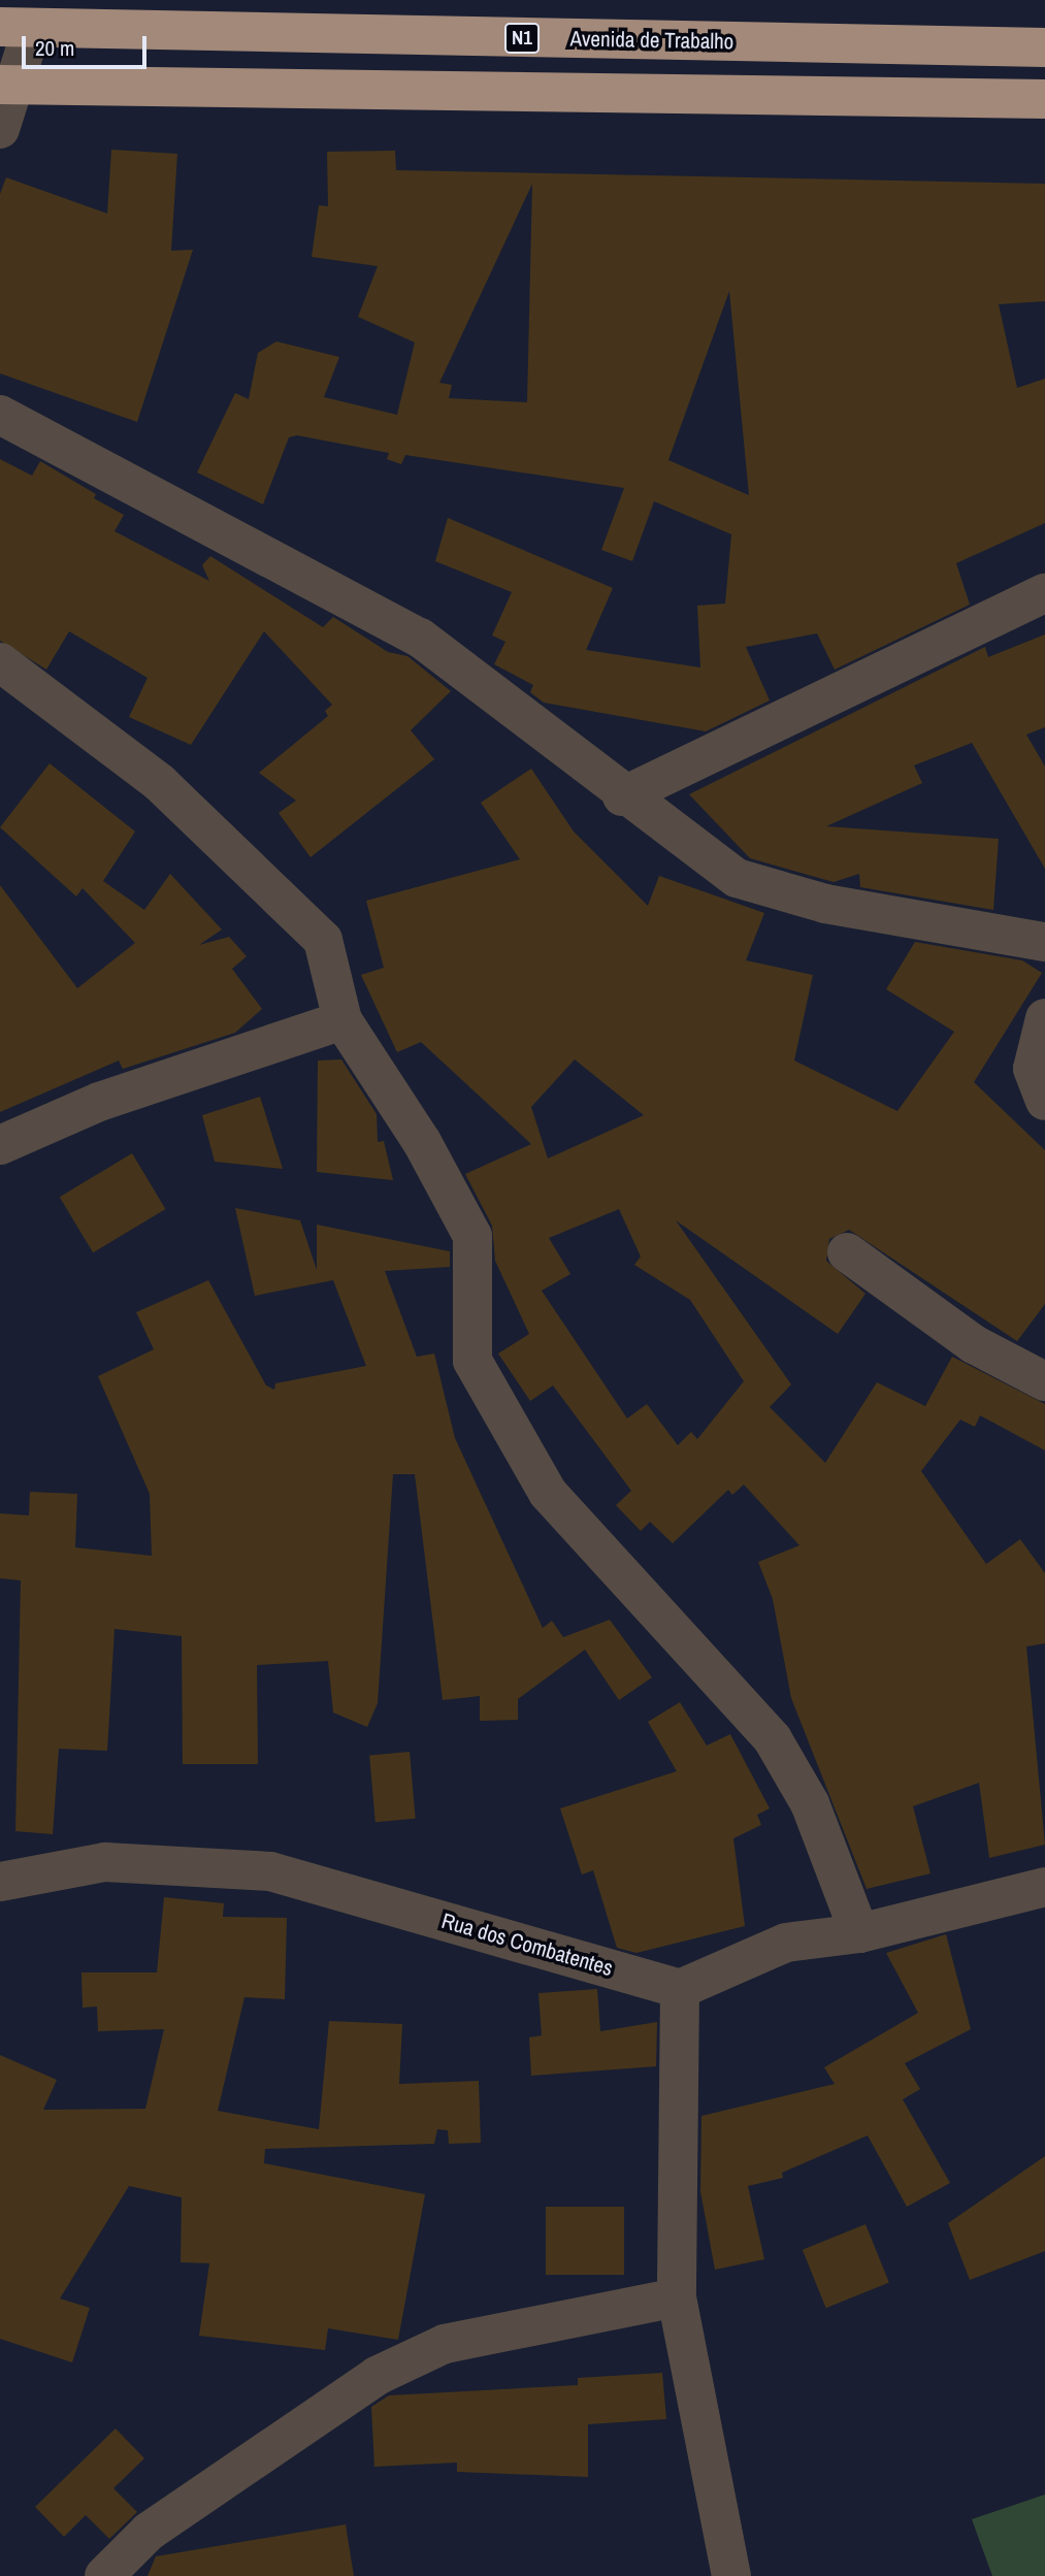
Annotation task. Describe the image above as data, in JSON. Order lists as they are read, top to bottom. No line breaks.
{"streets":{"highway":["N1","Avenida de Trabalho"],"street":["Rua dos Combatentes"]},"scale_bar":"20 m"}
